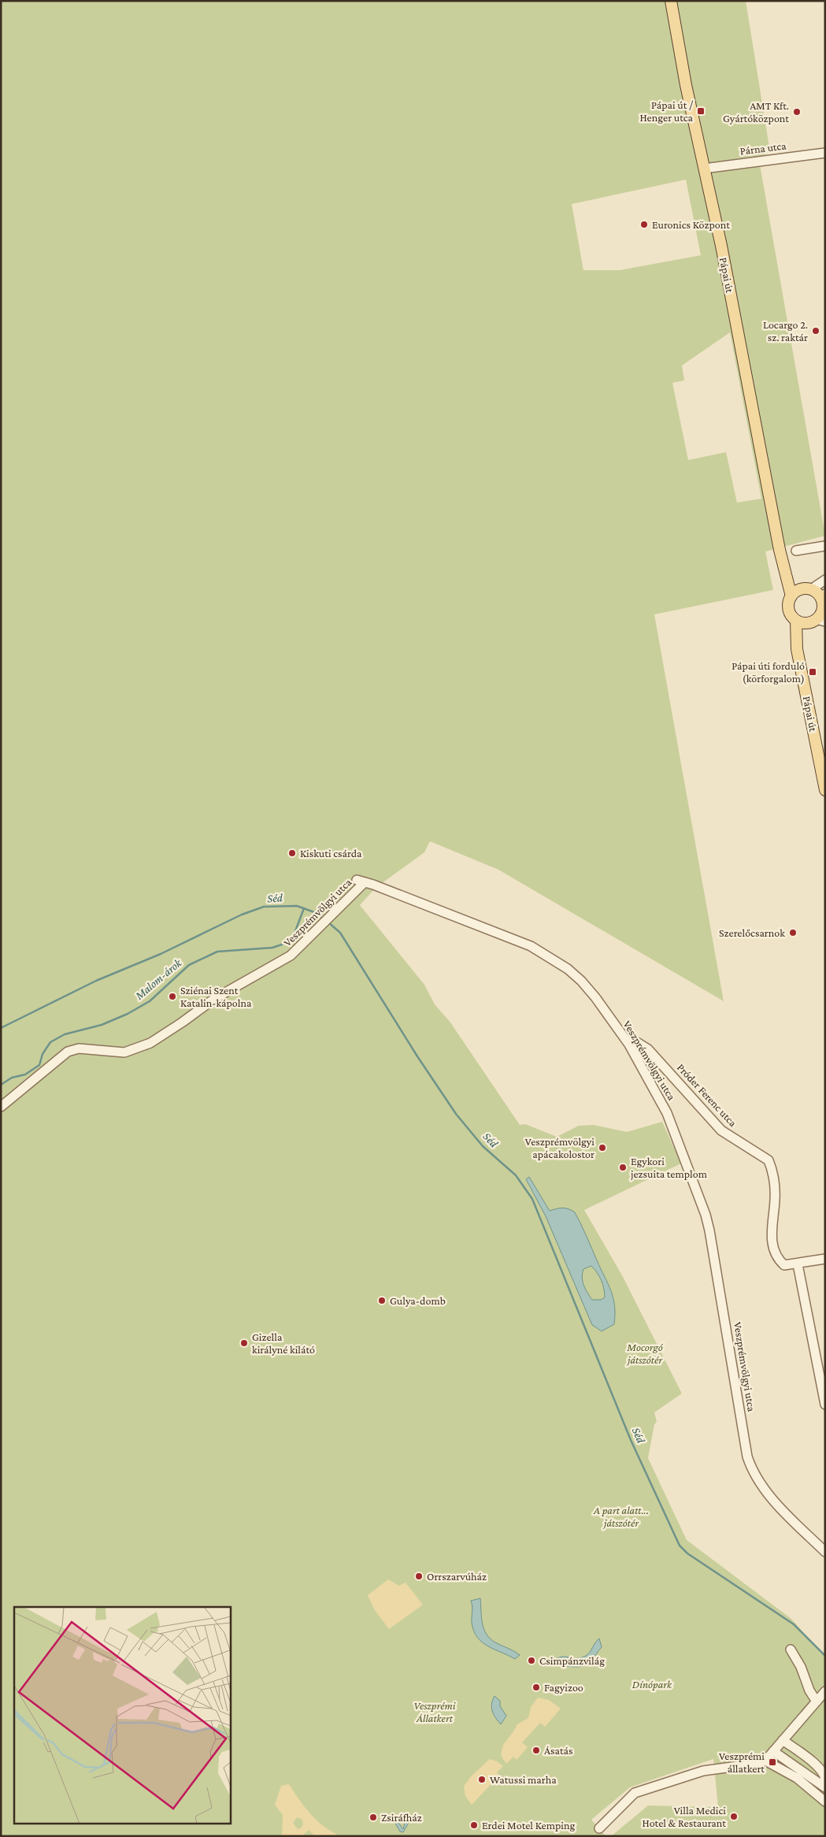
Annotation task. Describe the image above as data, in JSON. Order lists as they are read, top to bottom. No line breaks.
{"streets":{"main road":["Pápai út"],"street":["Párna utca","Veszprémvölgyi utca","Próder Ferenc utca"]},"crossings":[["Párna utca","Pápai út"],["Veszprémvölgyi utca","Próder Ferenc utca"]],"water":["Séd","Malom-árok"],"parks":["Mocorgó játszótér","A part alatt... játszótér","Dínópark","Veszprémi Állatkert"],"places":{"transit":["Pápai út / Henger utca","Pápai úti forduló (körforgalom)","Veszprémi állatkert"],"other":["AMT Kft. Gyártóközpont","Euronics Központ","Locargo 2. sz. raktár","Kiskuti csárda","Szerelőcsarnok","Sziénai Szent Katalin-kápolna","Veszprémvölgyi apácakolostor","Egykori jezsuita templom","Gulya-domb","Gizella királyné kilátó","Orrszarvúház","Csimpánzvilág","Fagyizoo","Ásatás","Watussi marha","Villa Medici Hotel & Restaurant","Zsiráfház","Erdei Motel Kemping"]}}
